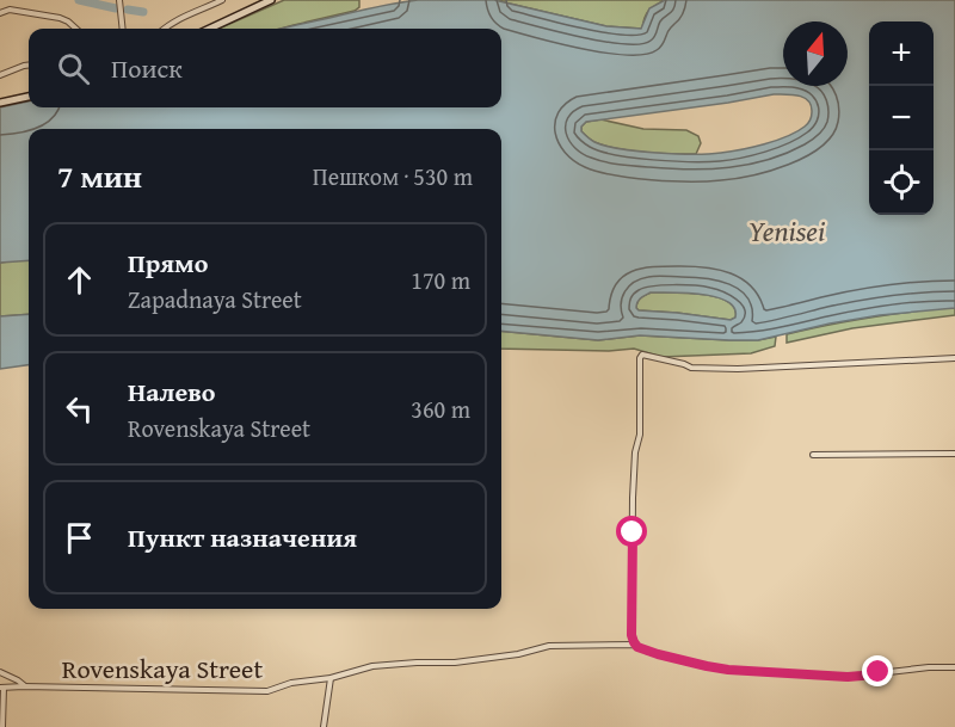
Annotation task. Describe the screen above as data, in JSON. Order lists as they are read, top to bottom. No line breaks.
{"streets":{"street":["Rovenskaya Street"]},"water":["Yenisei"],"north":"top","page":{"map_buttons":["+","−"],"search":"Поиск","heading":["7 мин","Пешком · 530 m"],"list":[["Прямо","Zapadnaya Street","170 m"],["Налево","Rovenskaya Street","360 m"],"Пункт назначения"]}}
